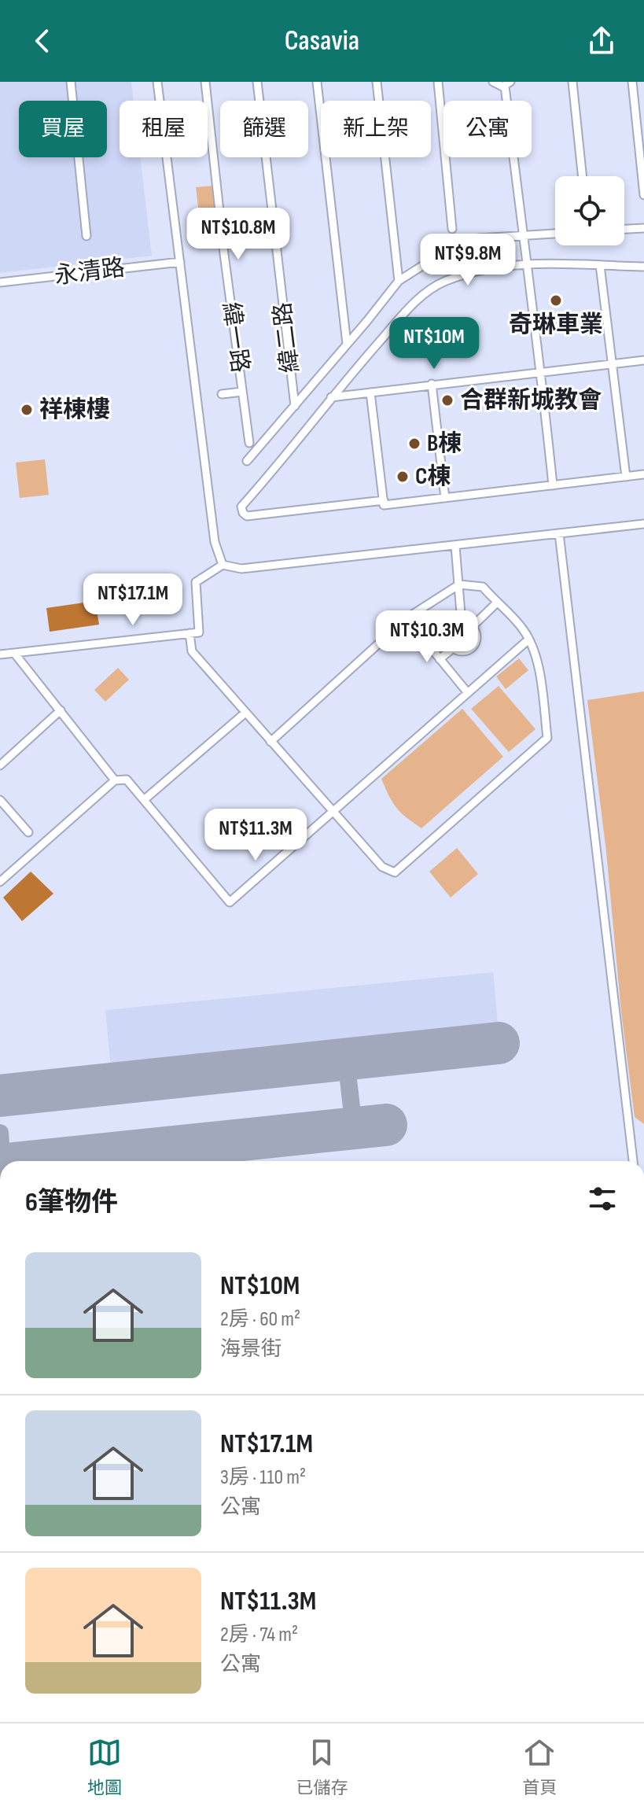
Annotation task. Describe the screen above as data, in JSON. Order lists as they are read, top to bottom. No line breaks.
{"streets":{"street":["永清路","緯一路","緯二路"]},"places":["奇琳車業","合群新城教會","祥棟樓","B棟","C棟"],"page":{"header":"Casavia","chip":["買屋","租屋","篩選","新上架","公寓"],"price":["NT$10.8M","NT$9.8M","NT$10M","NT$17.1M","NT$10.3M","NT$11.3M"],"heading":"6筆物件","list":[{"name":"NT$10M","note":"2房 · 60 m² · 海景街"},{"name":"NT$17.1M","note":"3房 · 110 m² · 公寓"},{"name":"NT$11.3M","note":"2房 · 74 m² · 公寓"}],"tabs":["地圖","已儲存","首頁"]}}
